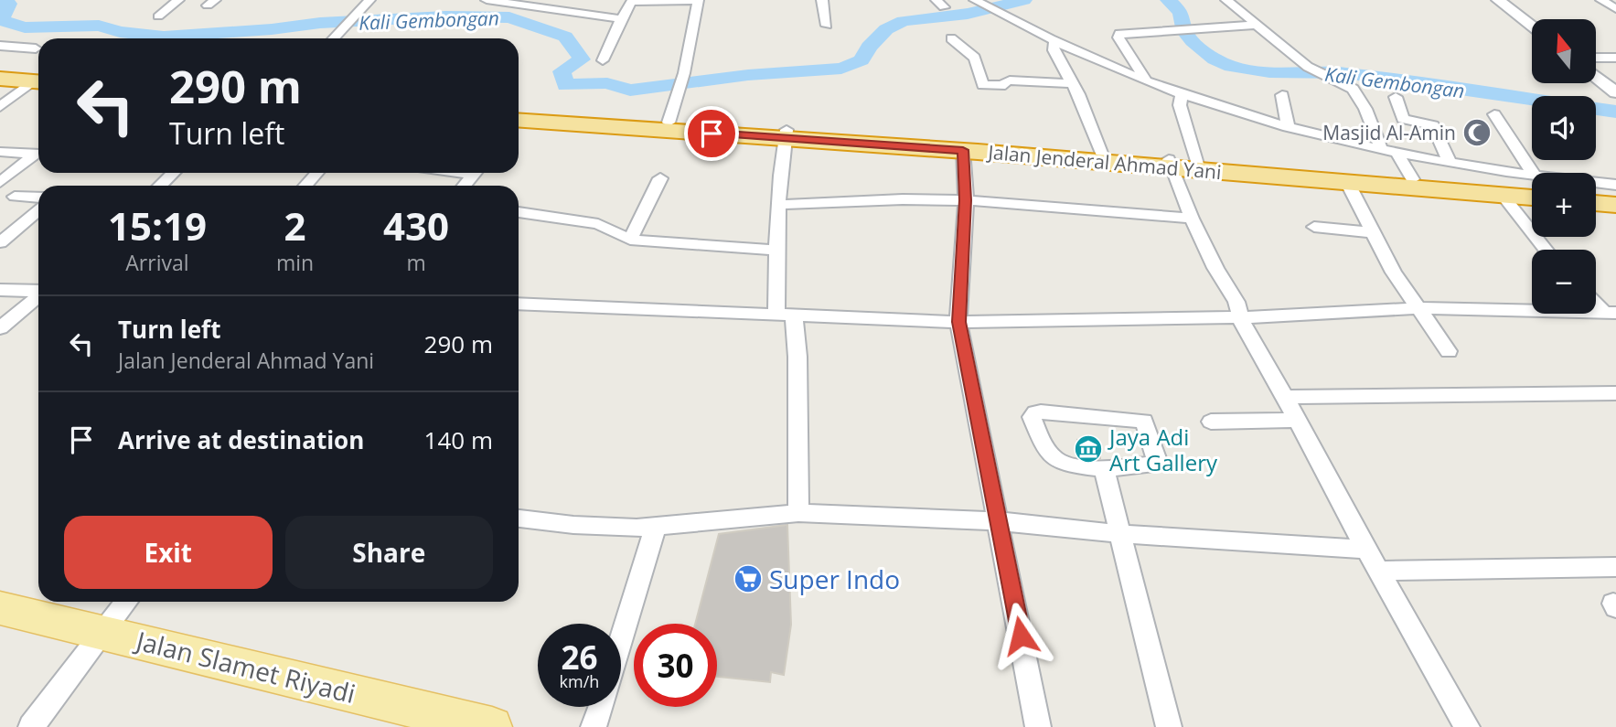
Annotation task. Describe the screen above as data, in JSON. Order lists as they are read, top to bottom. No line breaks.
{"streets":{"highway":["Jalan Jenderal Ahmad Yani"],"main road":["Jalan Slamet Riyadi"]},"water":["Kali Gembongan"],"places":{"mosque":["Masjid Al-Amin"],"museum":["Jaya Adi Art Gallery"],"supermarket":["Super Indo"]},"north":"top","page":{"map_buttons":["+","−"],"turn":["290 m","Turn left"],"eta":["15:19","Arrival","2","min","430","m"],"list":[{"name":"Turn left","note":"Jalan Jenderal Ahmad Yani","value":"290 m"},{"name":"Arrive at destination","value":"140 m"}],"buttons":["Exit","Share"],"speed":"26 km/h","limit":"30"}}
